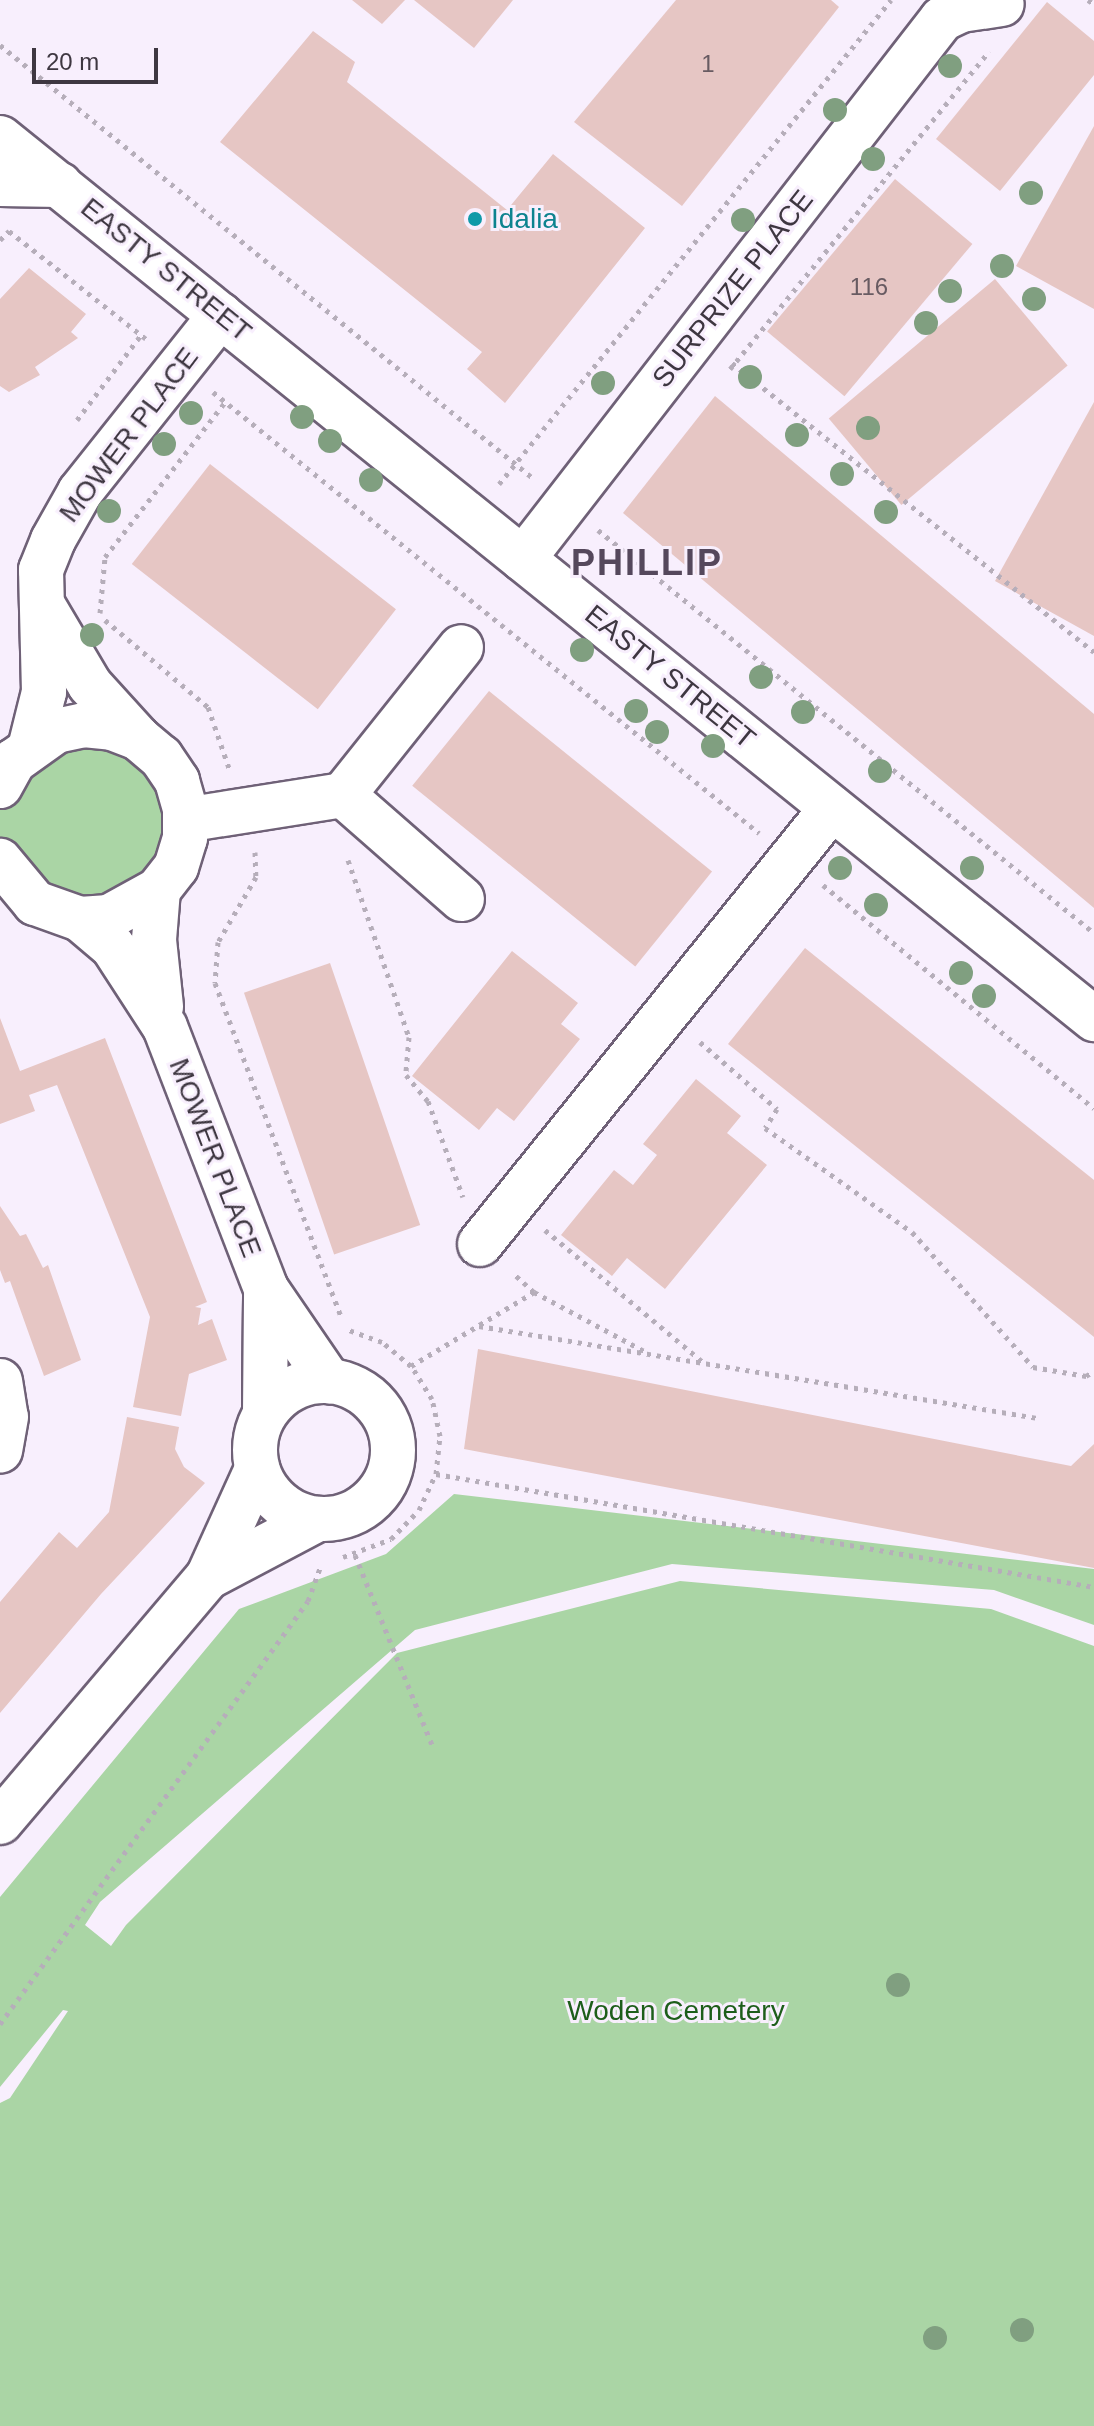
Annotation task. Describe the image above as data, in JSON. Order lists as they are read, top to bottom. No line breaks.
{"streets":{"street":["EASTY STREET","SURPRIZE PLACE","MOWER PLACE"]},"crossings":[["EASTY STREET","SURPRIZE PLACE"],["EASTY STREET","MOWER PLACE"]],"districts":["PHILLIP"],"parks":["Woden Cemetery"],"places":["Idalia"],"house_numbers":["1","116"],"scale_bar":"20 m"}
